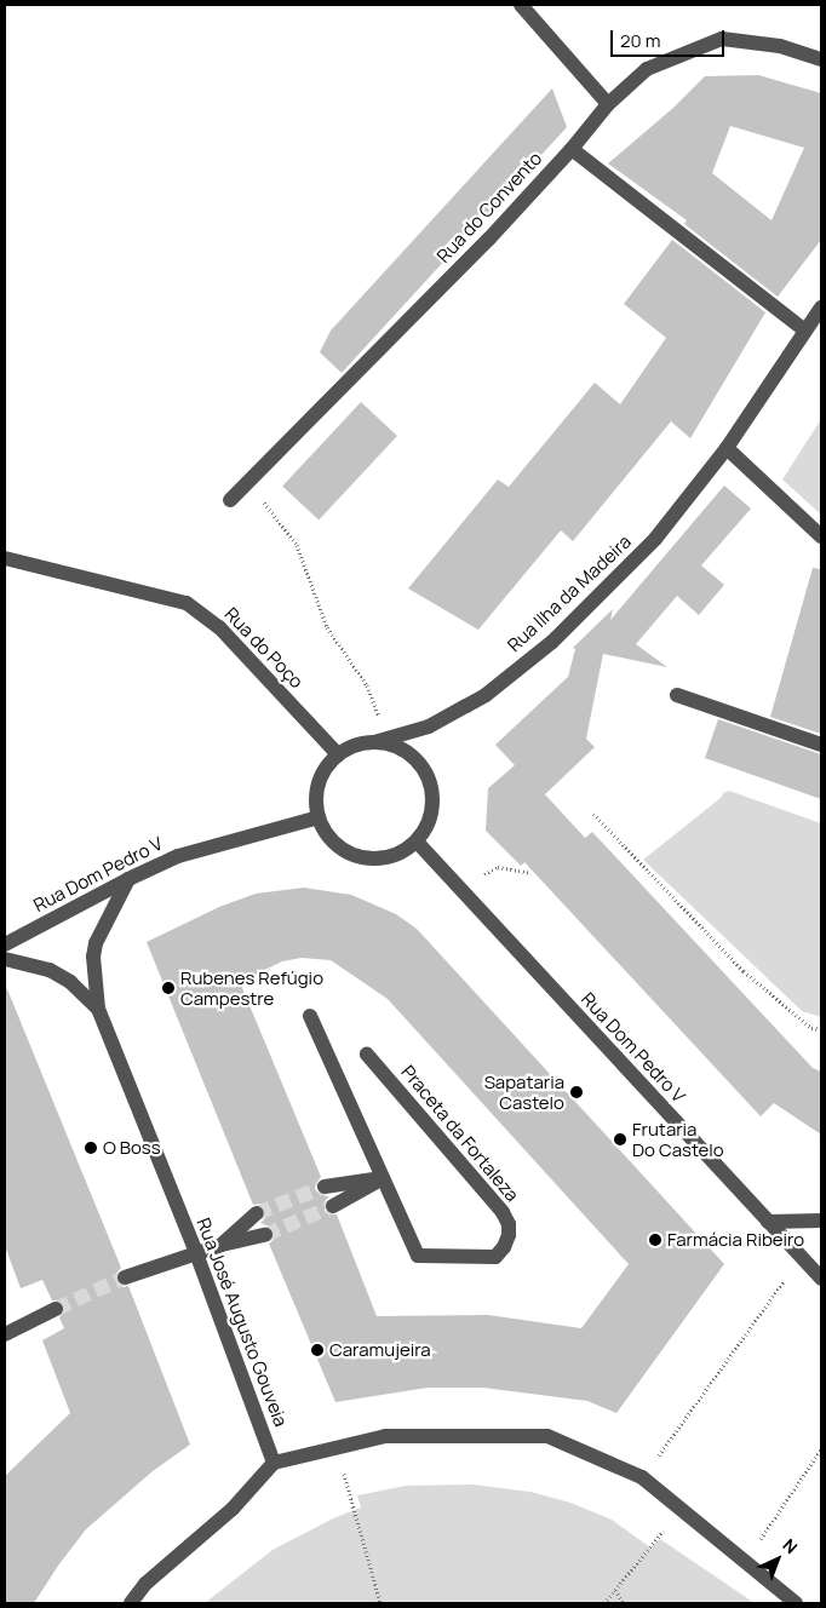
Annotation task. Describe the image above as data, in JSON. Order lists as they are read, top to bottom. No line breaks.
{"streets":{"street":["Rua do Convento","Rua Ilha da Madeira","Rua do Poço","Rua Dom Pedro V","Praceta da Fortaleza","Rua José Augusto Gouveia"]},"crossings":[["Rua Ilha da Madeira","Rua do Poço"],["Rua Ilha da Madeira","Rua Dom Pedro V"],["Rua do Poço","Rua Dom Pedro V"],["Rua Dom Pedro V","Rua José Augusto Gouveia"]],"places":["Rubenes Refúgio Campestre","Sapataria Castelo","Frutaria Do Castelo","O Boss","Farmácia Ribeiro","Caramujeira"],"scale_bar":"20 m","north":"top right"}
